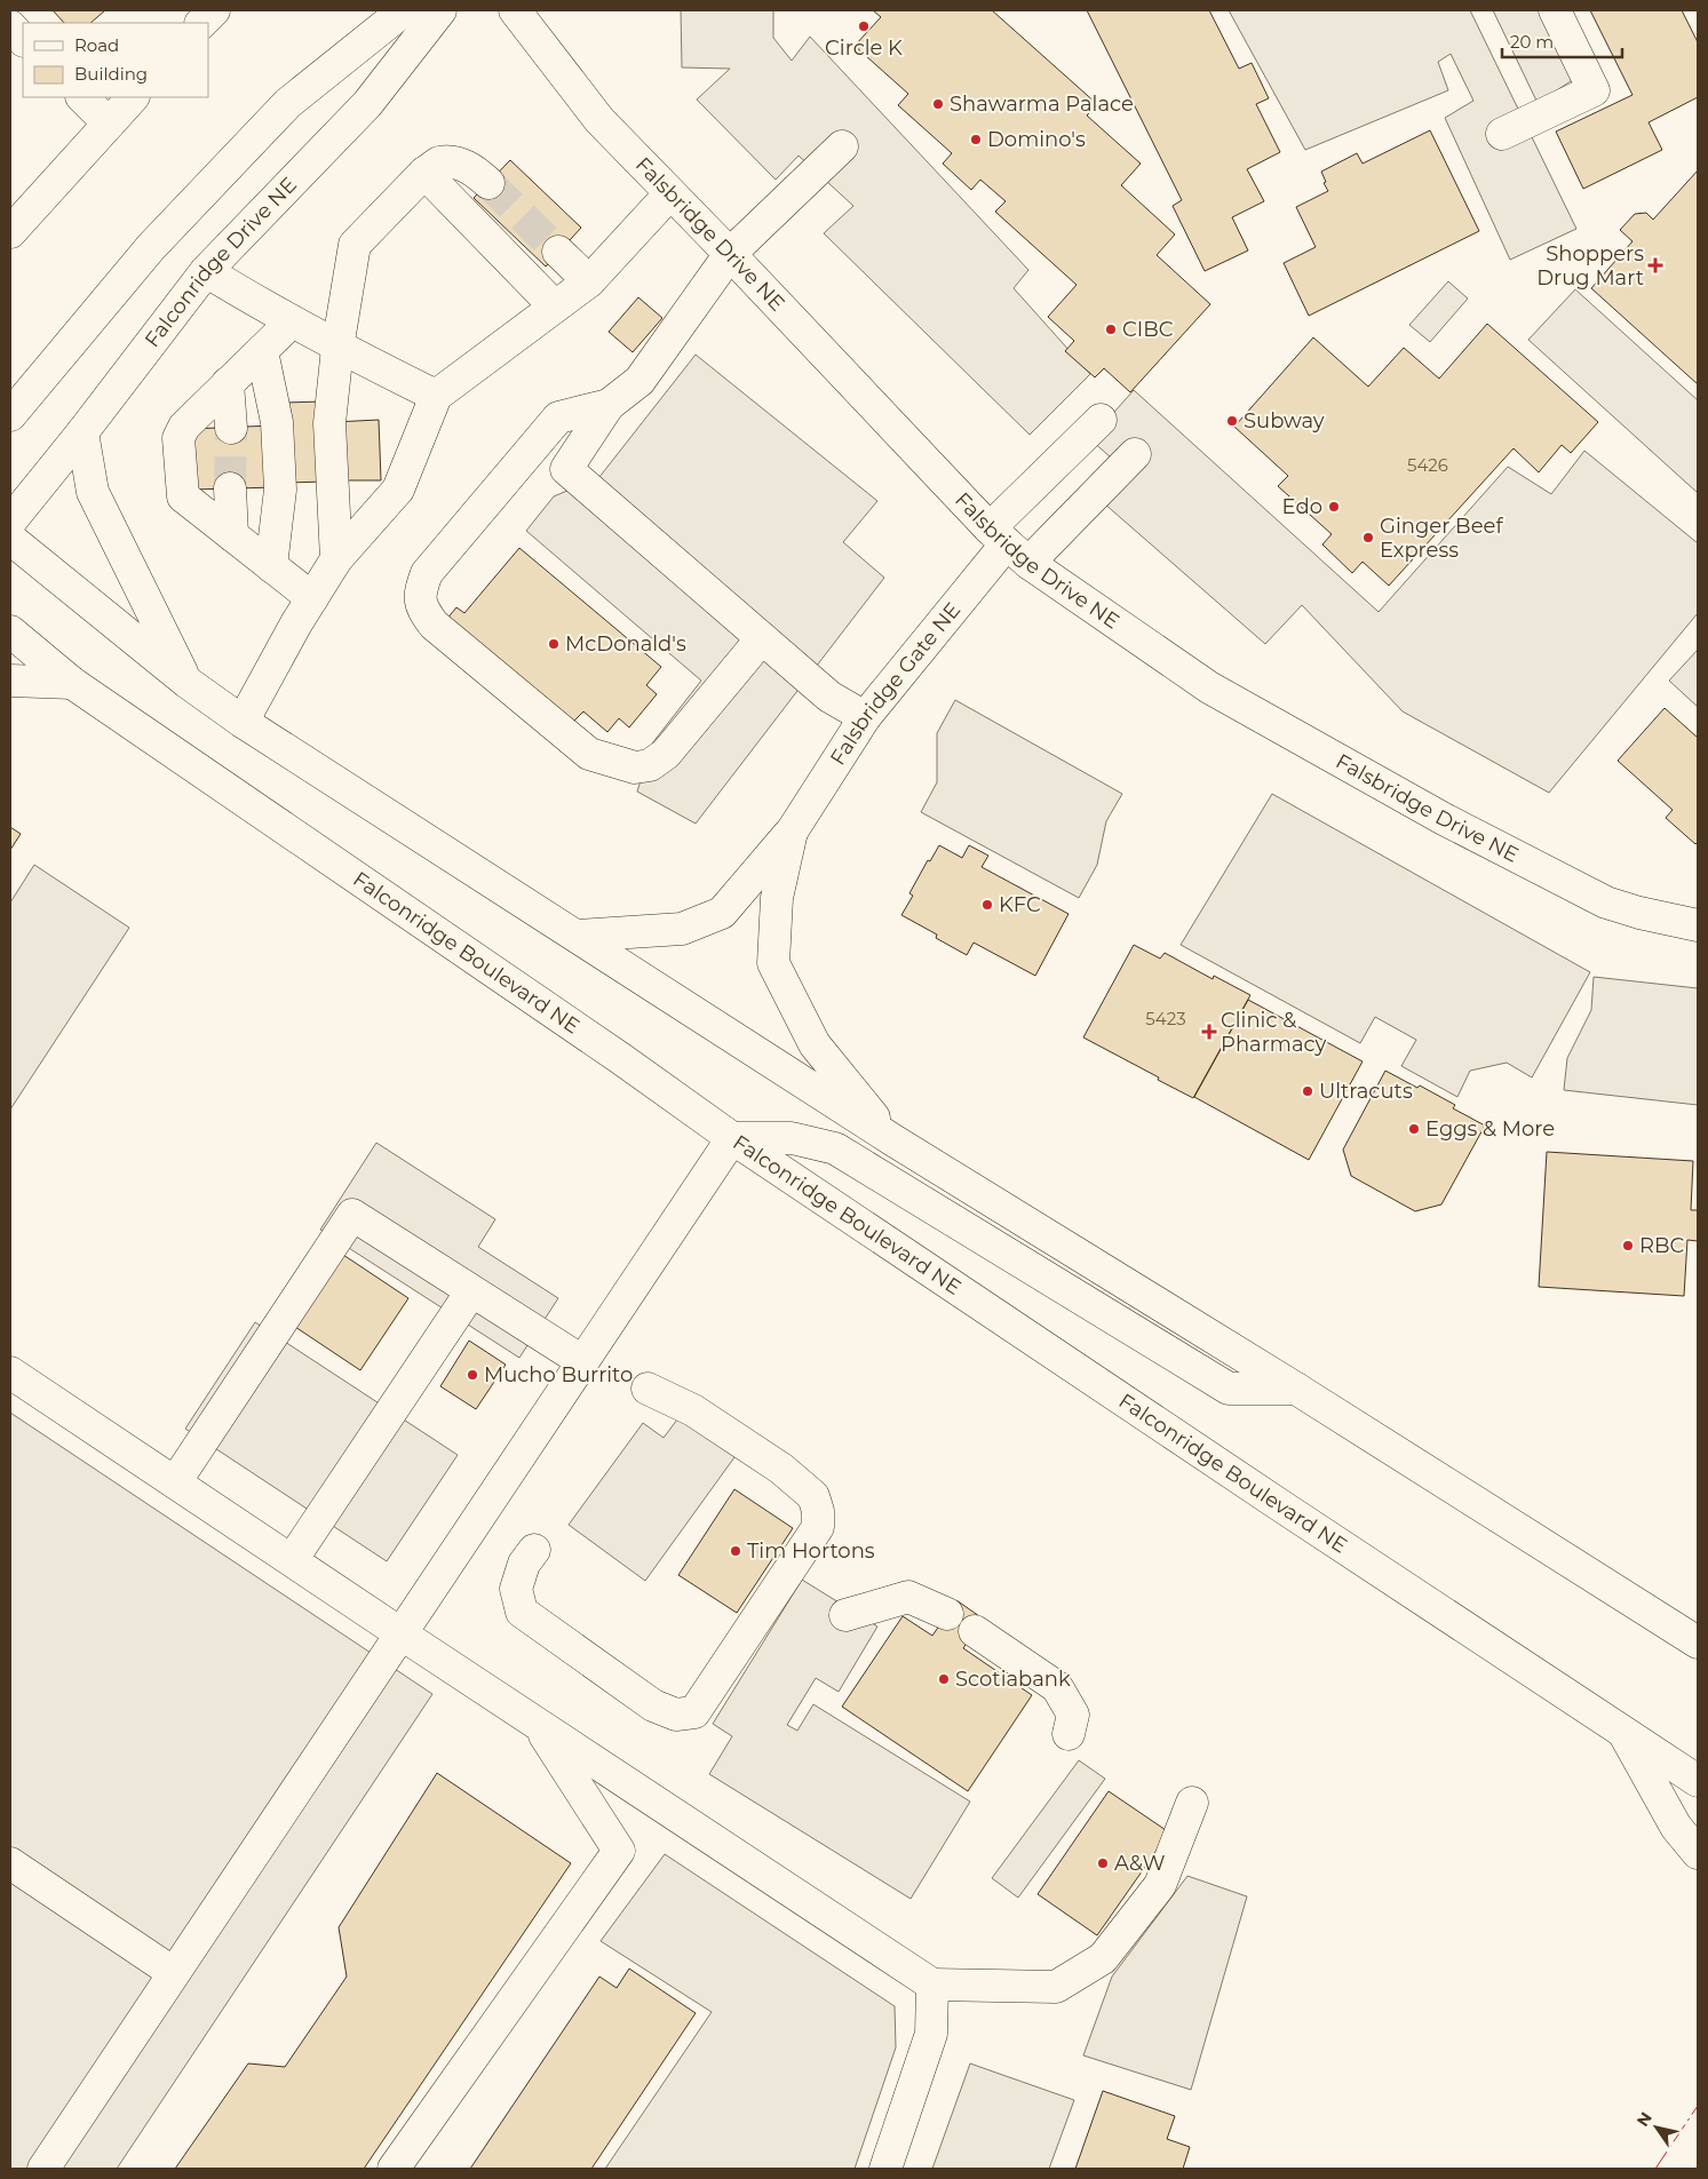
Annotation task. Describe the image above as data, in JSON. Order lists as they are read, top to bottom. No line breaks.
{"streets":{"main road":["Falsbridge Drive NE","Falconridge Drive NE","Falsbridge Gate NE","Falconridge Boulevard NE"]},"crossings":[["Falsbridge Drive NE","Falsbridge Gate NE"]],"places":{"other":["Circle K","Shawarma Palace","Domino's","CIBC","Subway","Edo","Ginger Beef Express","McDonald's","KFC","Ultracuts","Eggs & More","RBC","Mucho Burrito","Tim Hortons","Scotiabank","A&W"],"health":["Shoppers Drug Mart","Clinic & Pharmacy"]},"house_numbers":["5426","5423"],"legend":["Road","Building"],"scale_bar":"20 m","north":"top left"}
